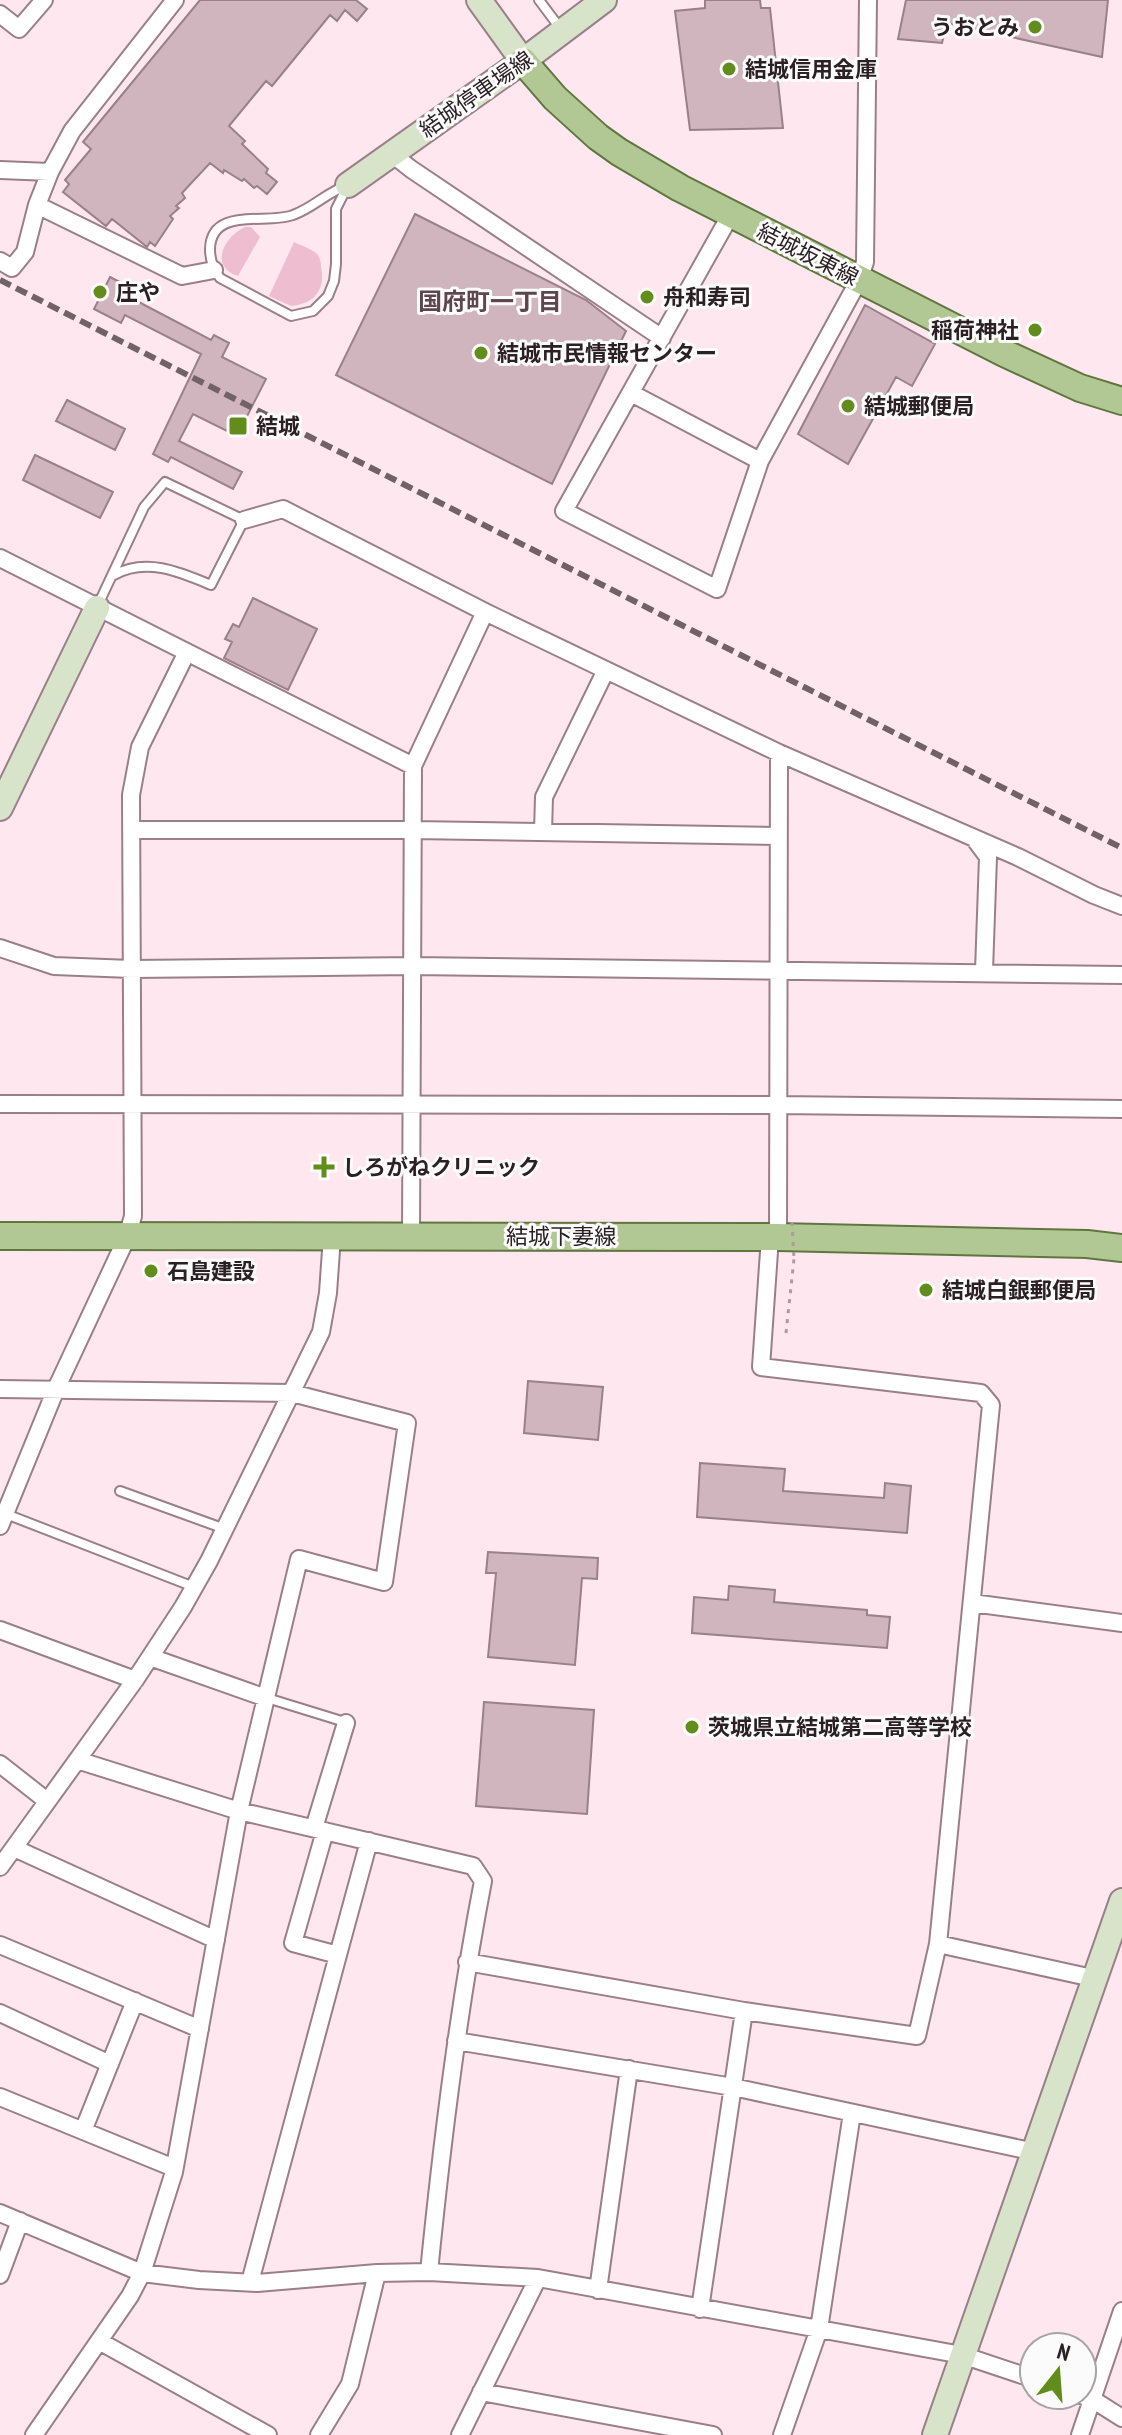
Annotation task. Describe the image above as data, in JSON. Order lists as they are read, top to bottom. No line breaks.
{"streets":{"main road":["結城坂東線","結城下妻線"],"street":["結城停車場線"]},"crossings":[["結城停車場線","結城坂東線"]],"districts":["国府町一丁目"],"places":{"other":["うおとみ","結城信用金庫","庄や","舟和寿司","稲荷神社","結城市民情報センター","結城郵便局","石島建設","結城白銀郵便局","茨城県立結城第二高等学校"],"transit":["結城"],"health":["しろがねクリニック"]},"north":"top"}
